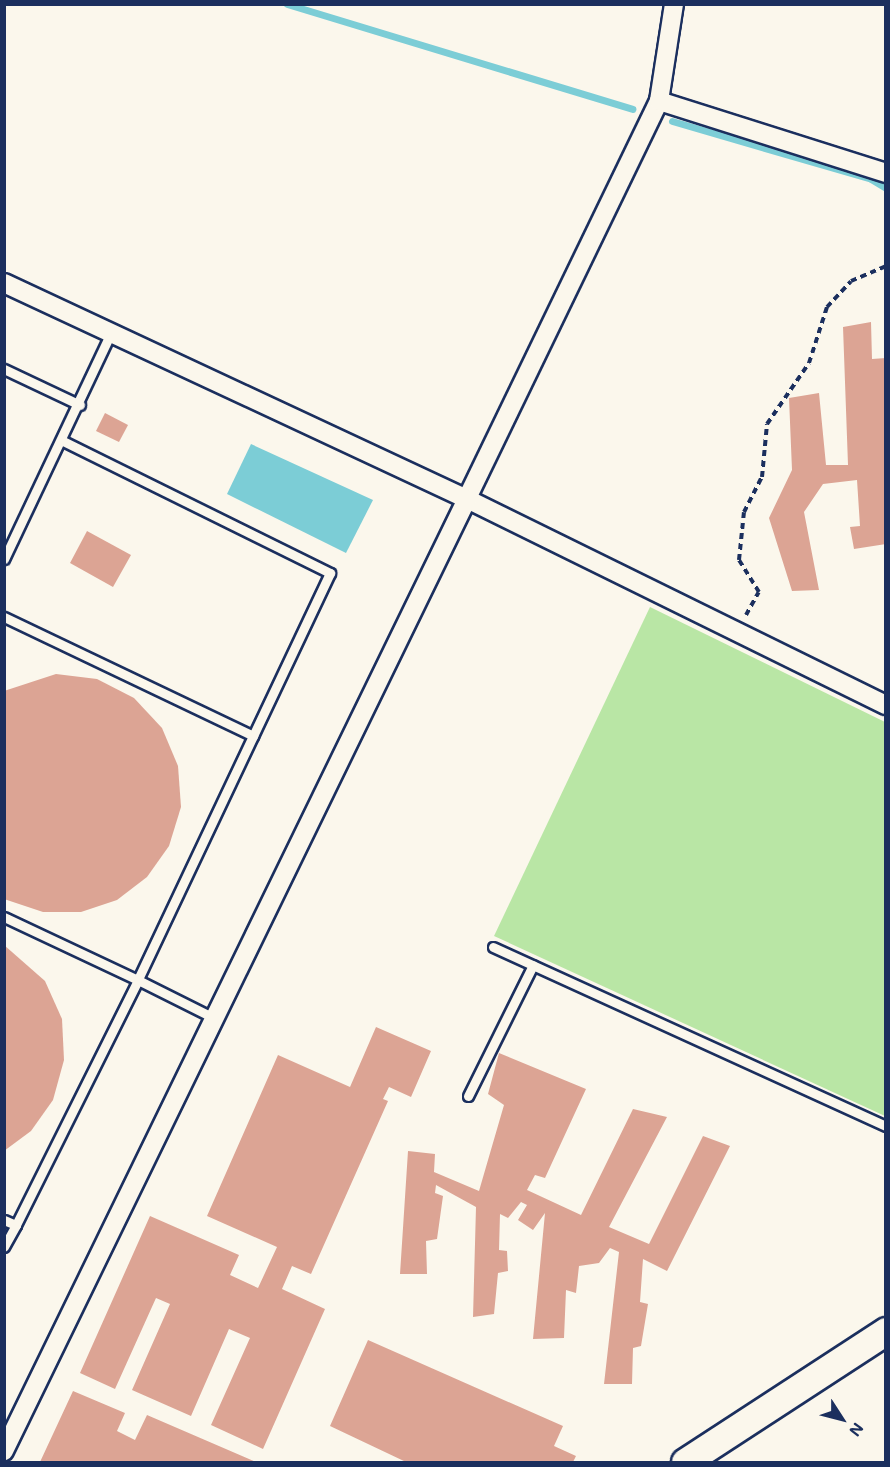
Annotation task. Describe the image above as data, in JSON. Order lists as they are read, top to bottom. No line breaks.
{"north":"bottom right"}
